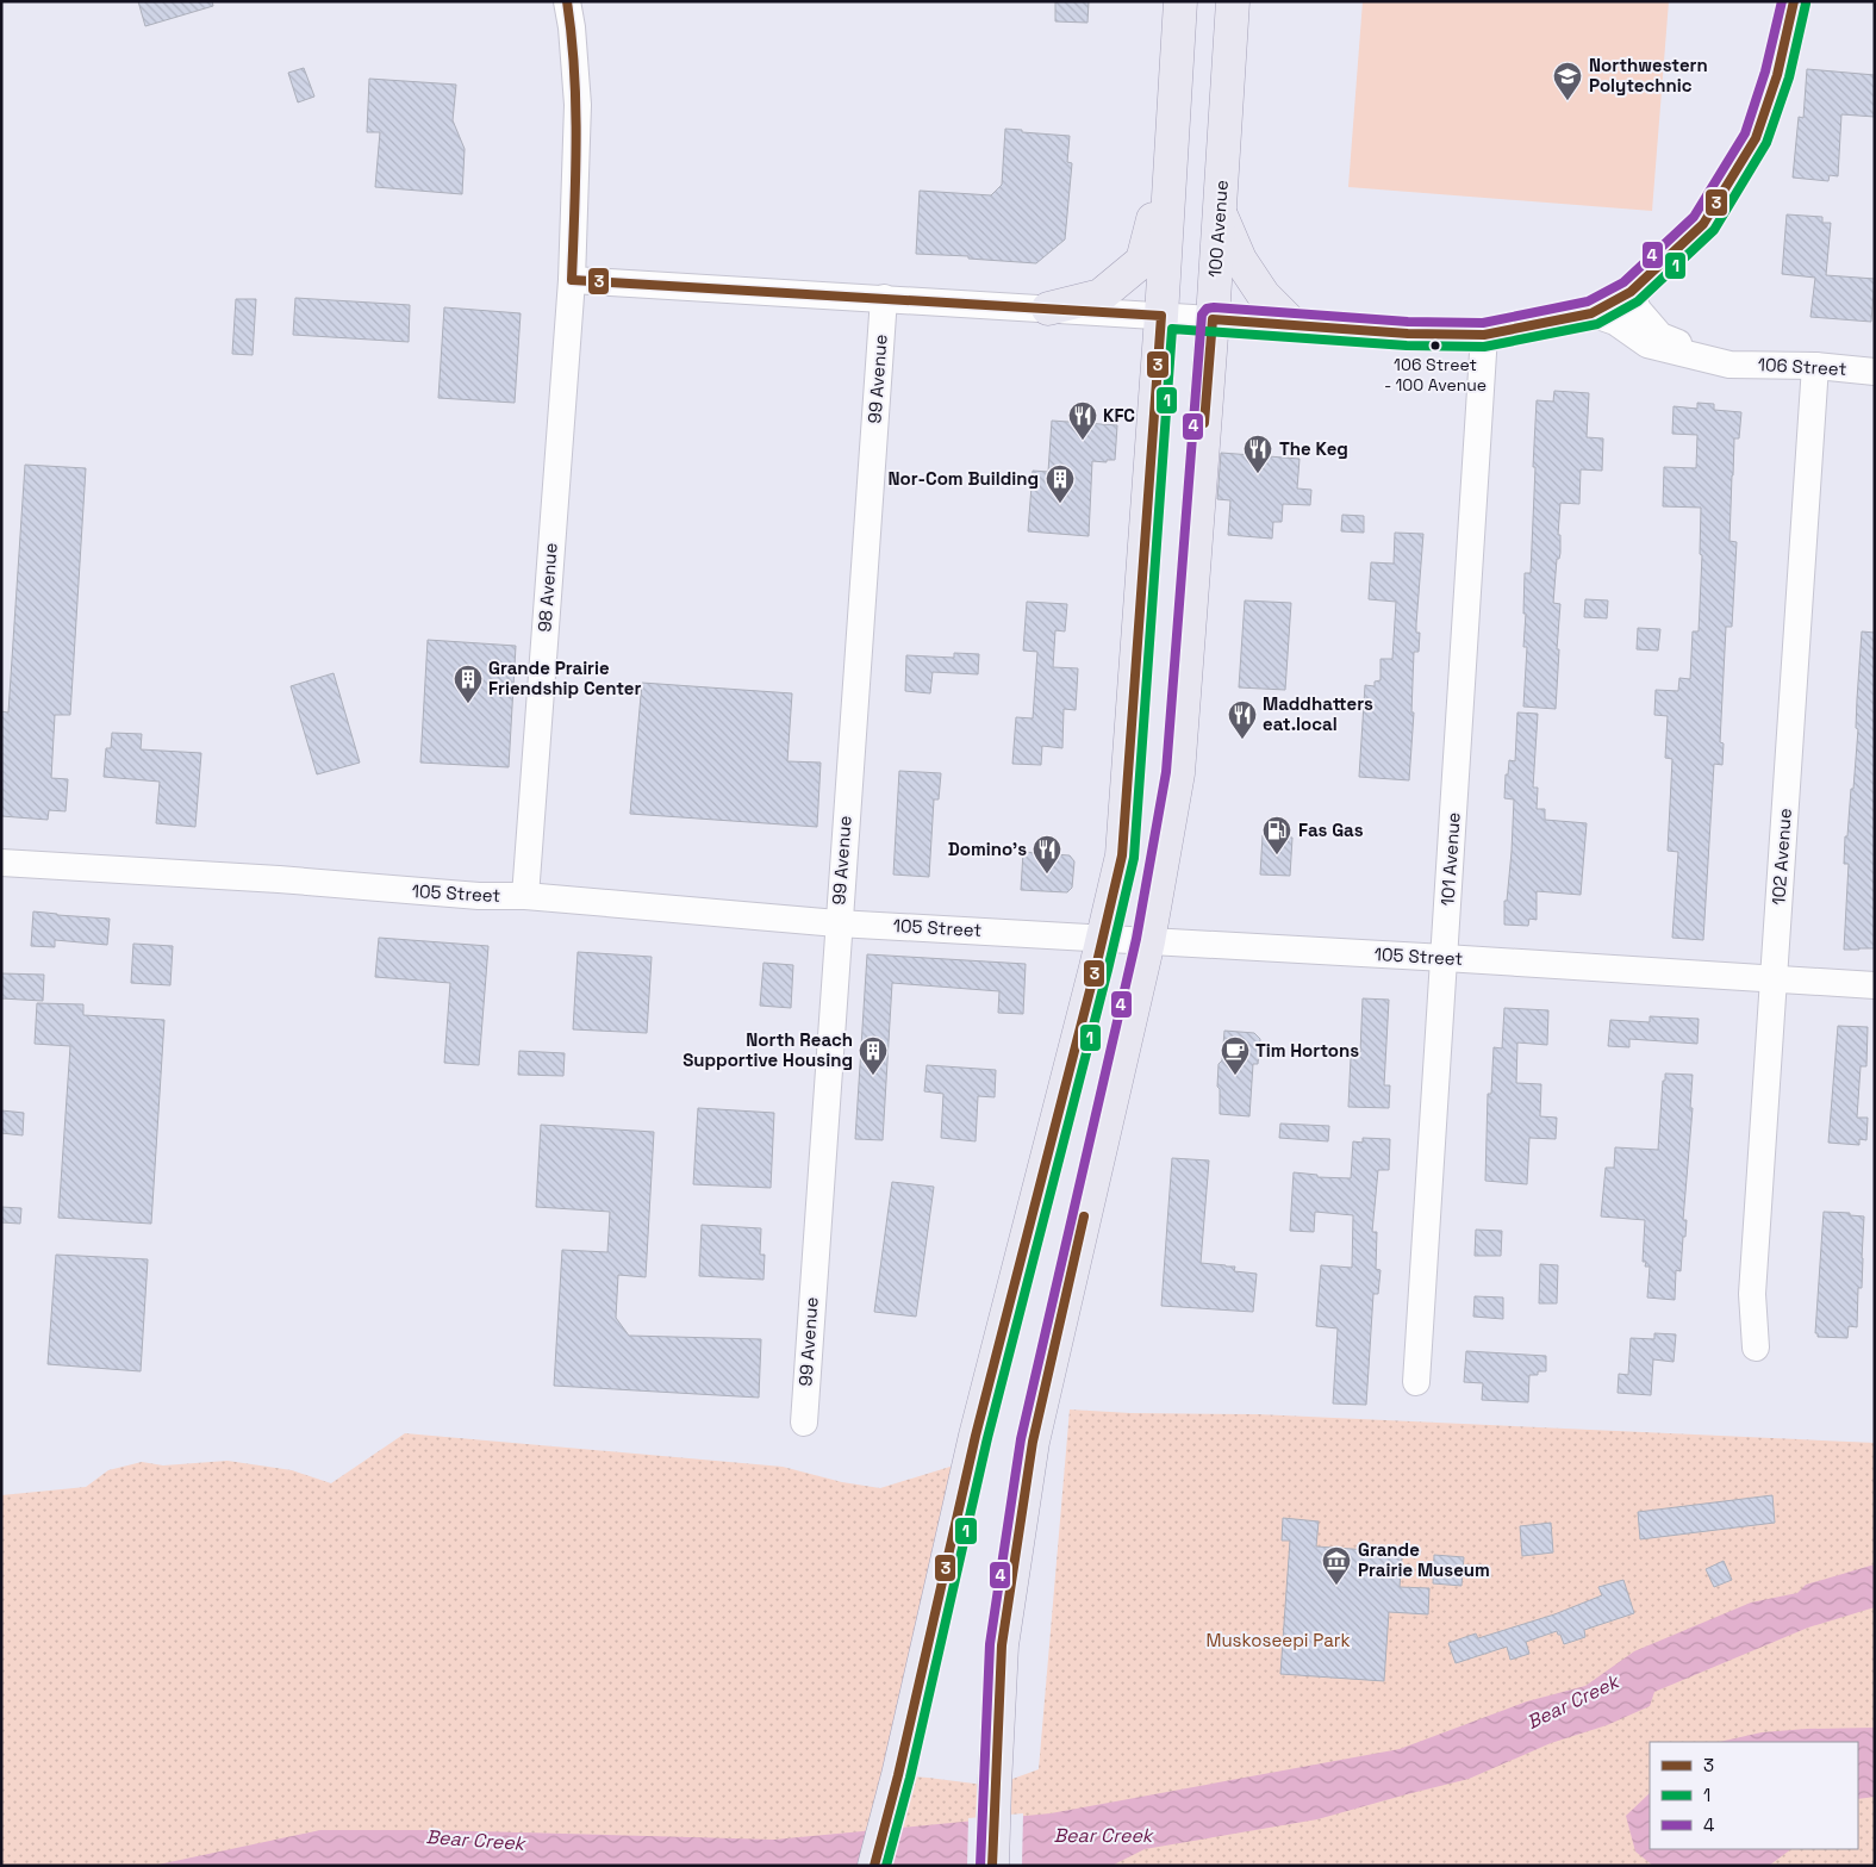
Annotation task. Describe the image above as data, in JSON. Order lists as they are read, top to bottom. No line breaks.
{"streets":{"main road":["100 Avenue"],"street":["106 Street","99 Avenue","98 Avenue","102 Avenue","101 Avenue","105 Street"]},"crossings":[["100 Avenue","105 Street"],["106 Street","102 Avenue"],["99 Avenue","105 Street"],["98 Avenue","105 Street"],["102 Avenue","105 Street"],["101 Avenue","105 Street"]],"water":["Bear Creek"],"parks":["Muskoseepi Park"],"places":{"school or university":["Northwestern Polytechnic"],"other":["106 Street - 100 Avenue"],"restaurant":["KFC","The Keg","Maddhatters eat.local","Domino's"],"building":["Nor-Com Building","Grande Prairie Friendship Center","North Reach Supportive Housing"],"fuel station":["Fas Gas"],"cafe":["Tim Hortons"],"museum":["Grande Prairie Museum"]},"lines":["transit line 3","transit line 4","transit line 1"],"legend":["3","1","4"]}
